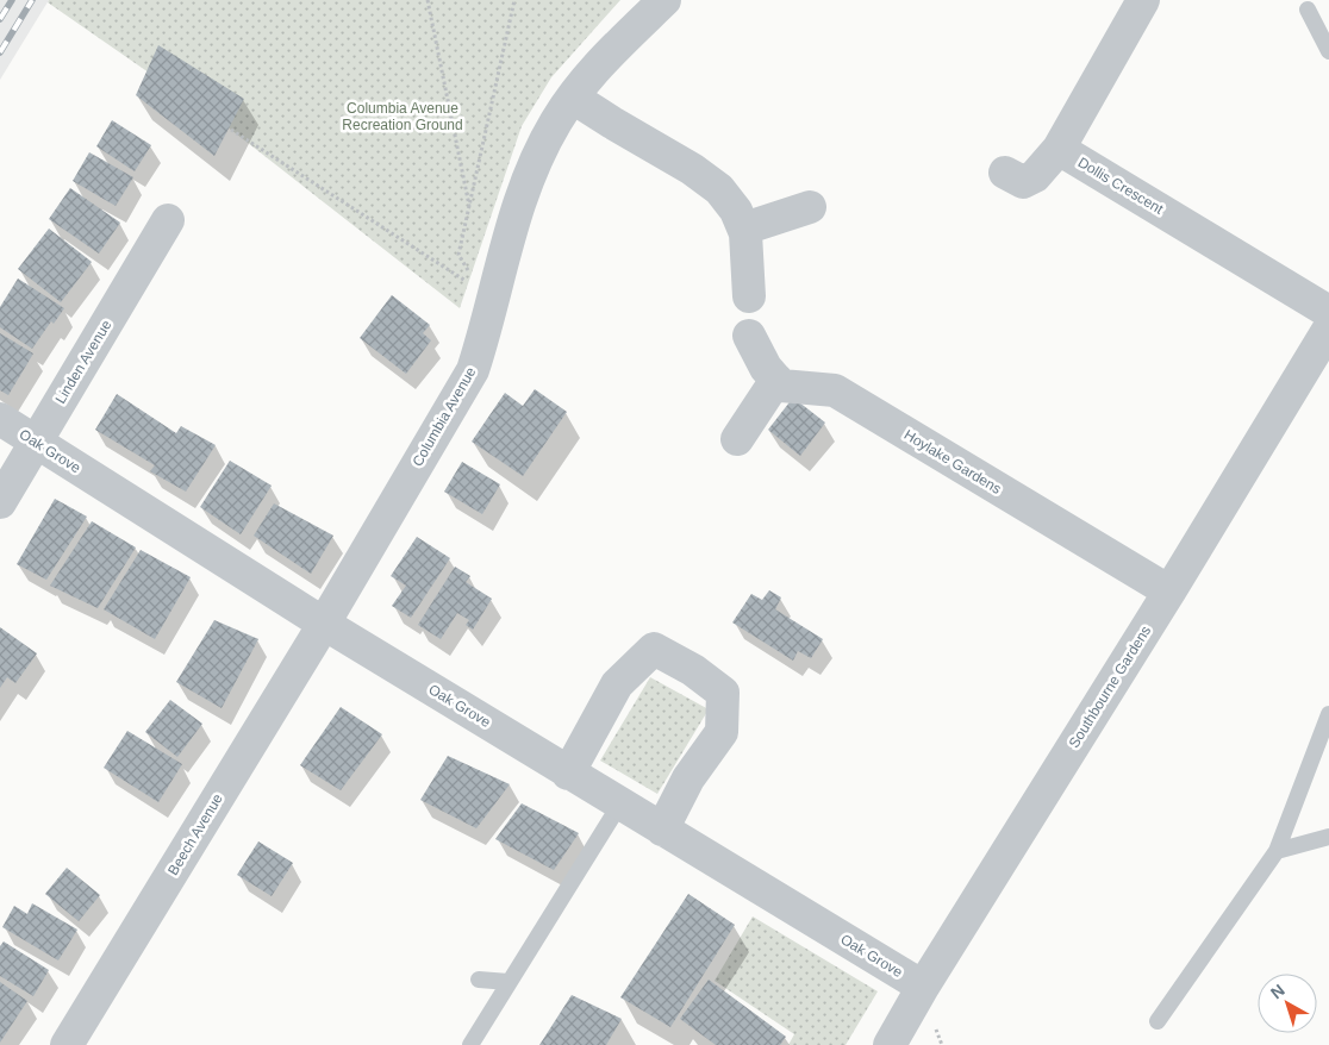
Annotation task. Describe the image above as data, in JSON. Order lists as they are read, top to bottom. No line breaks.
{"streets":{"street":["Dollis Crescent","Linden Avenue","Columbia Avenue","Oak Grove","Hoylake Gardens","Southbourne Gardens","Beech Avenue"]},"crossings":[["Linden Avenue","Oak Grove"],["Columbia Avenue","Oak Grove"],["Columbia Avenue","Beech Avenue"],["Oak Grove","Southbourne Gardens"],["Oak Grove","Beech Avenue"],["Hoylake Gardens","Southbourne Gardens"]],"parks":["Columbia Avenue Recreation Ground"],"north":"top left"}
